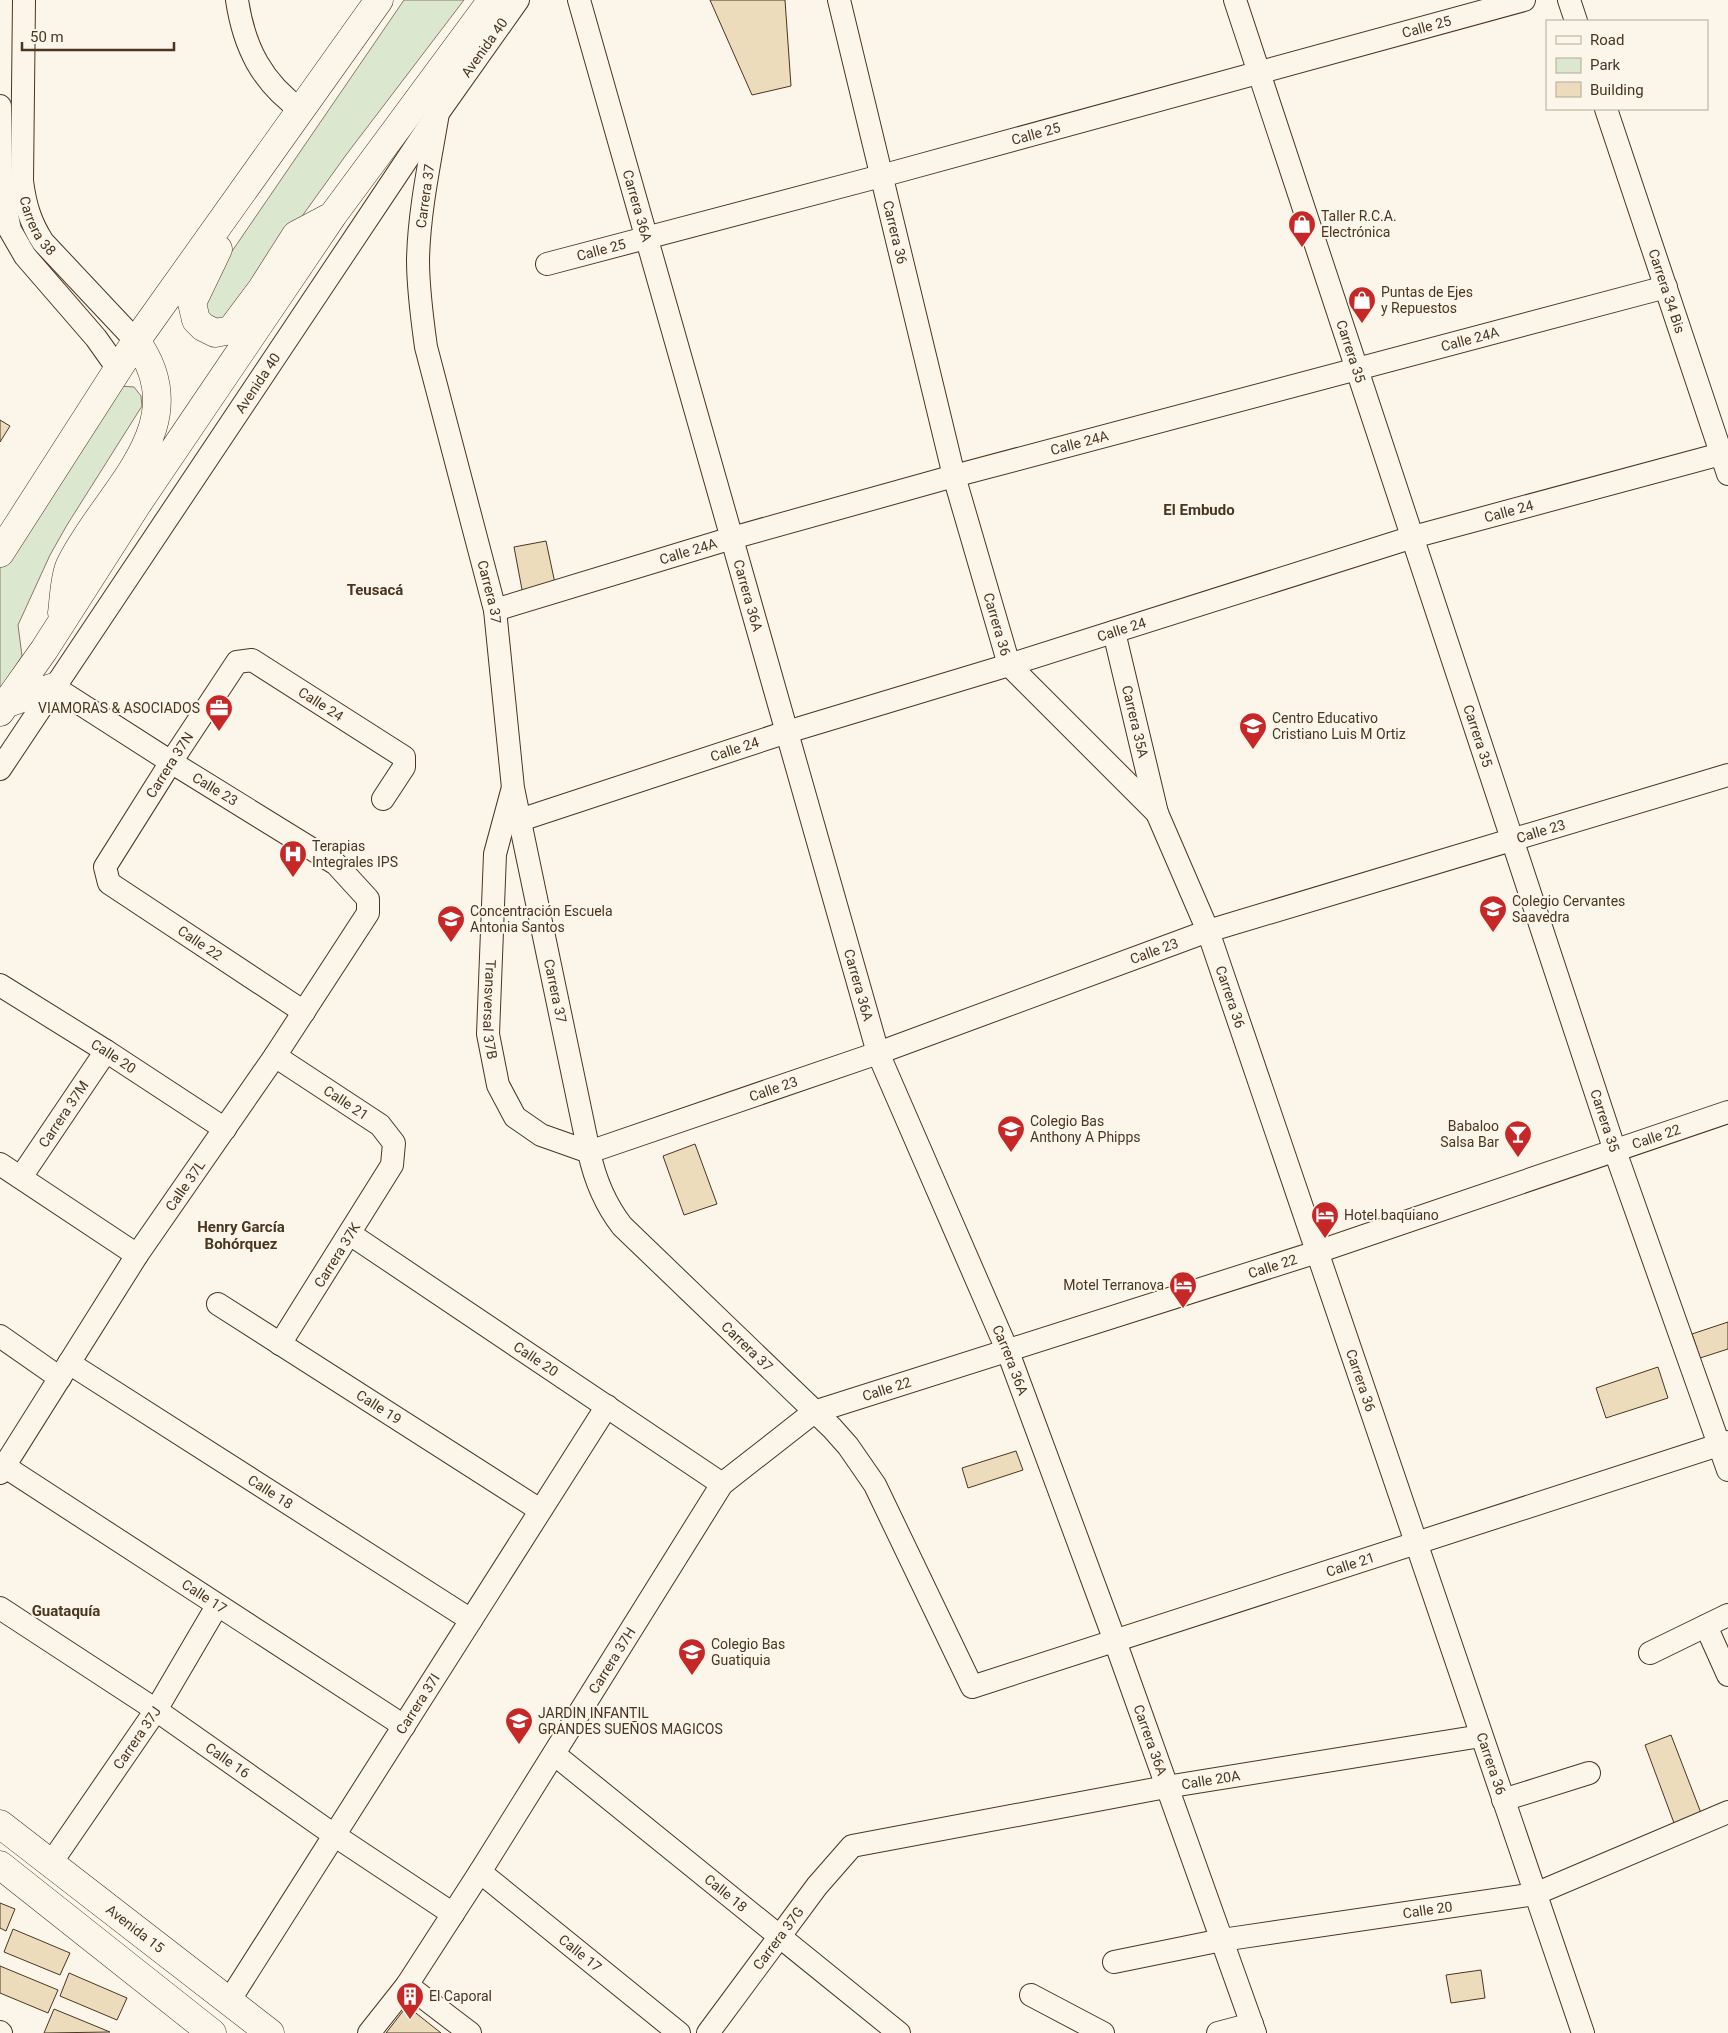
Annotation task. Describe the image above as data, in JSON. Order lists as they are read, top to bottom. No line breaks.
{"streets":{"main road":["Avenida 40","Avenida 15"],"street":["Calle 25","Carrera 37","Carrera 36A","Carrera 38","Carrera 36","Carrera 34 Bis","Calle 24A","Carrera 35","Calle 24","Carrera 35A","Carrera 37N","Calle 23","Calle 22","Transversal 37B","Calle 20","Calle 21","Carrera 37M","Calle 37L","Carrera 37K","Calle 19","Calle 18","Calle 17","Carrera 37H","Carrera 37I","Carrera 37J","Calle 16","Calle 20A","Carrera 37G"]},"crossings":[["Calle 25","Carrera 36A"],["Calle 25","Carrera 36"],["Calle 25","Carrera 35"],["Avenida 40","Carrera 37"],["Avenida 40","Calle 23"],["Carrera 37","Calle 24A"],["Carrera 37","Calle 24"],["Carrera 37","Calle 23"],["Carrera 37","Calle 22"],["Carrera 37","Transversal 37B"],["Carrera 37","Calle 21"],["Carrera 37","Carrera 37H"],["Carrera 36A","Calle 24A"],["Carrera 36A","Calle 24"],["Carrera 36A","Calle 23"],["Carrera 36A","Calle 22"],["Carrera 36A","Calle 20"],["Carrera 36A","Calle 21"],["Carrera 36A","Calle 20A"],["Carrera 36","Calle 24A"],["Carrera 36","Calle 24"],["Carrera 36","Carrera 35A"],["Carrera 36","Calle 23"],["Carrera 36","Calle 22"],["Carrera 36","Calle 20"],["Carrera 36","Calle 21"],["Carrera 36","Calle 20A"],["Carrera 34 Bis","Calle 24A"],["Carrera 34 Bis","Calle 24"],["Calle 24A","Carrera 35"],["Carrera 35","Calle 24"],["Carrera 35","Calle 23"],["Carrera 35","Calle 22"],["Carrera 35","Calle 21"],["Calle 24","Carrera 35A"],["Calle 24","Carrera 37N"],["Carrera 37N","Calle 23"],["Carrera 37N","Calle 22"],["Calle 23","Transversal 37B"],["Calle 23","Calle 37L"],["Calle 22","Calle 37L"],["Calle 22","Carrera 37H"],["Calle 20","Carrera 37M"],["Calle 20","Calle 37L"],["Calle 20","Carrera 37K"],["Calle 20","Carrera 37H"],["Calle 20","Carrera 37I"],["Calle 21","Calle 37L"],["Calle 21","Carrera 37K"],["Calle 37L","Calle 18"],["Calle 37L","Calle 17"],["Carrera 37K","Calle 19"],["Calle 19","Carrera 37I"],["Calle 18","Carrera 37H"],["Calle 18","Carrera 37I"],["Calle 18","Carrera 37G"],["Calle 17","Carrera 37H"],["Calle 17","Carrera 37I"],["Calle 17","Carrera 37J"],["Carrera 37H","Calle 16"],["Carrera 37I","Calle 16"],["Carrera 37I","Avenida 15"],["Carrera 37J","Calle 16"],["Carrera 37J","Avenida 15"],["Calle 20A","Carrera 37G"]],"districts":["El Embudo","Teusacá","Henry García Bohórquez","Guataquía"],"places":{"shop":["Taller R.C.A. Electrónica","Puntas de Ejes y Repuestos"],"office":["VIAMORAS & ASOCIADOS"],"school or university":["Centro Educativo Cristiano Luis M Ortiz","Colegio Cervantes Saavedra","Concentración Escuela Antonia Santos","Colegio Bas Anthony A Phipps","Colegio Bas Guatiquia","JARDIN INFANTIL GRANDES SUEÑOS MAGICOS"],"hospital":["Terapias Integrales IPS"],"bar":["Babaloo Salsa Bar"],"hotel":["Hotel baquiano","Motel Terranova"],"building":["El Caporal"]},"legend":["Road","Park","Building"],"scale_bar":"50 m"}
